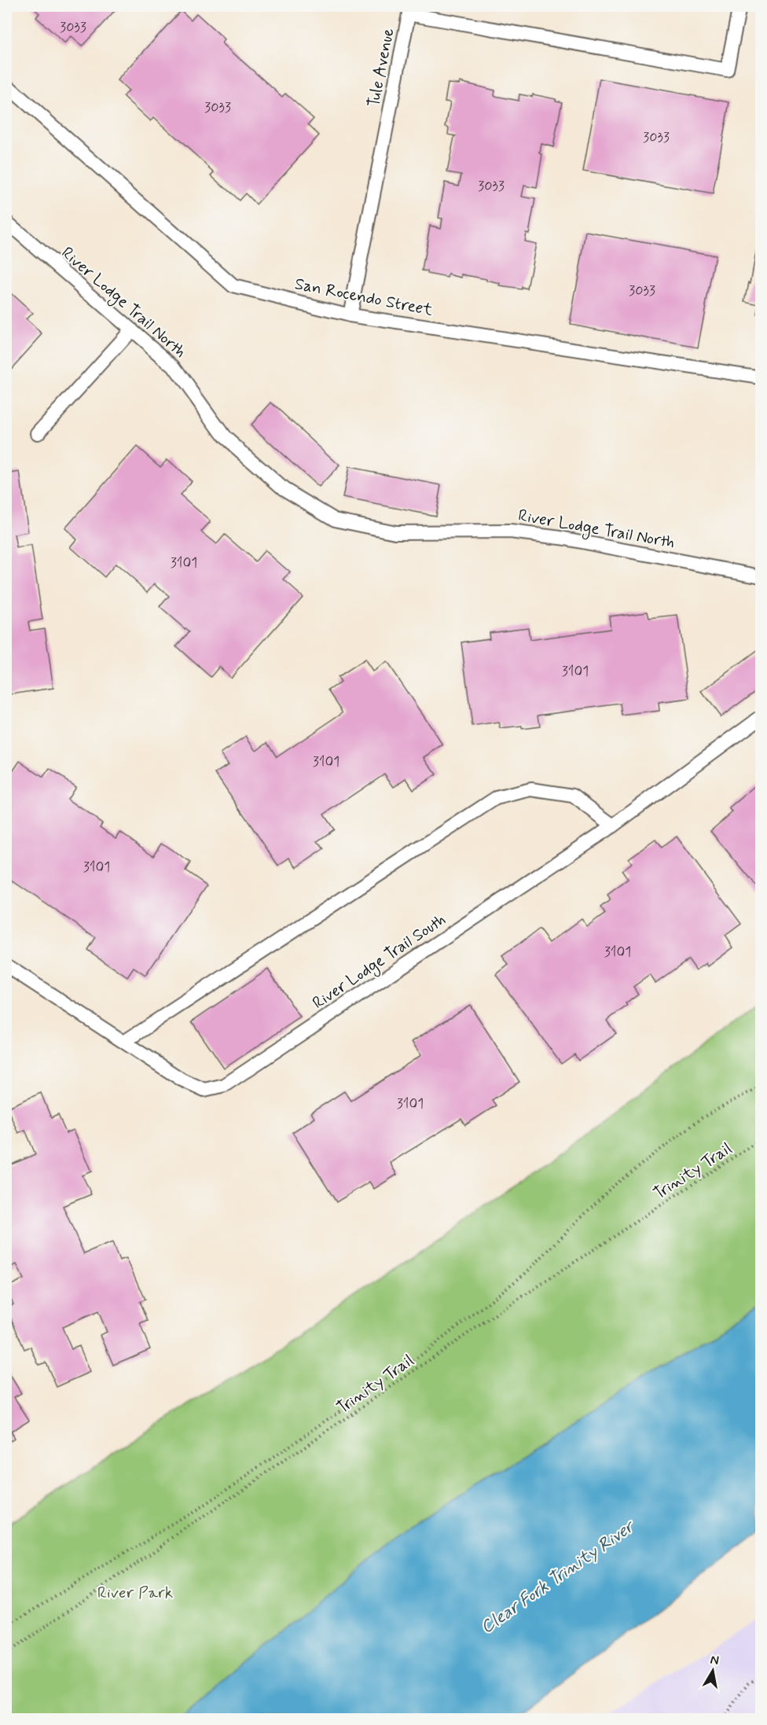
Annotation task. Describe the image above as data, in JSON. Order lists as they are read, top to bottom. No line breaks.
{"streets":{"lane":["Tule Avenue","San Rocendo Street","River Lodge Trail North","River Lodge Trail South"],"path":["Trinity Trail"]},"crossings":[["Tule Avenue","San Rocendo Street"]],"water":["Clear Fork Trinity River"],"parks":["River Park"],"house_numbers":["3033","3033","3033","3033","3033","3101","3101","3101","3101","3101","3101"],"north":"top"}
